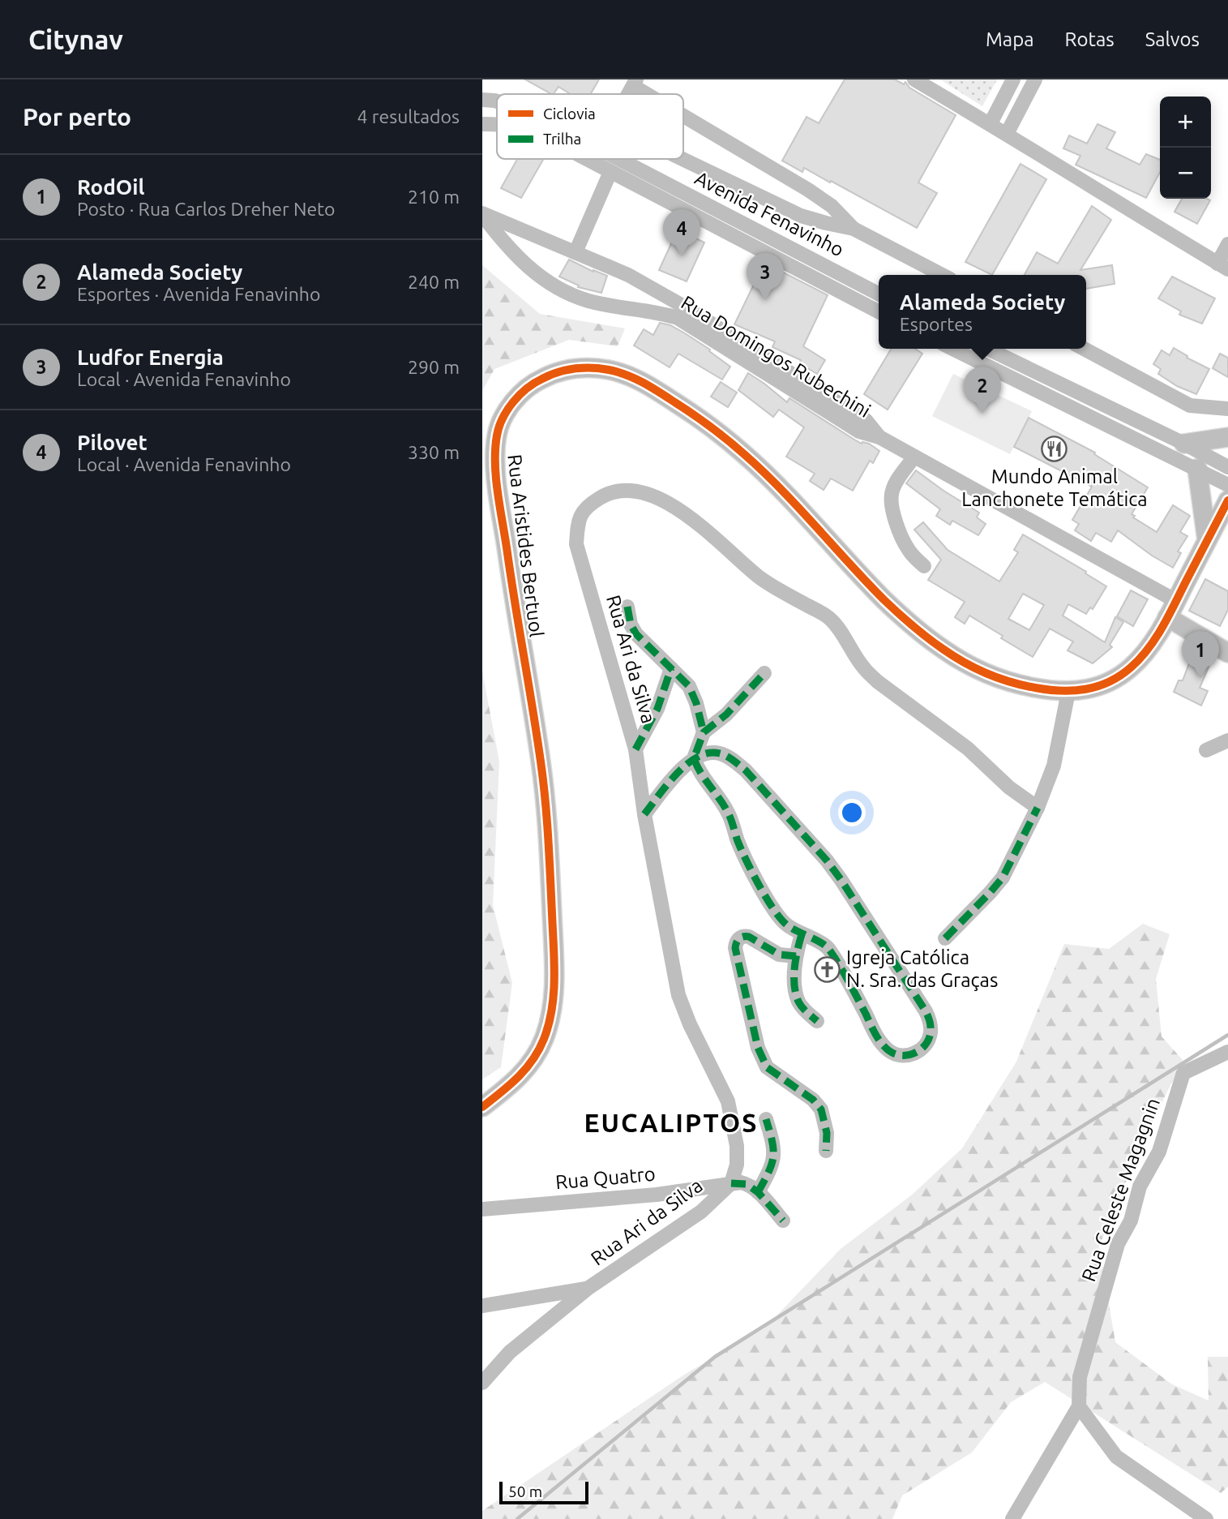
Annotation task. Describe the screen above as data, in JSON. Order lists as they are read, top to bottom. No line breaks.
{"streets":{"main road":["Rua Aristides Bertuol"],"street":["Avenida Fenavinho","Rua Domingos Rubechini","Rua Ari da Silva","Rua Quatro","Rua Celeste Magagnin"]},"crossings":[["Rua Domingos Rubechini","Rua Aristides Bertuol"],["Rua Ari da Silva","Rua Quatro"]],"districts":["EUCALIPTOS"],"places":{"restaurant":["Mundo Animal Lanchonete Temática"],"church":["Igreja Católica N. Sra. das Graças"]},"legend":["Ciclovia","Trilha"],"scale_bar":"50 m","page":{"header":"Citynav","nav":["Mapa","Rotas","Salvos"],"heading":["Por perto","4 resultados"],"map_buttons":["+","−"],"list":[{"mark":"1","name":"RodOil","note":"Posto · Rua Carlos Dreher Neto","value":"210 m"},{"mark":"2","name":"Alameda Society","note":"Esportes · Avenida Fenavinho","value":"240 m"},{"mark":"3","name":"Ludfor Energia","note":"Local · Avenida Fenavinho","value":"290 m"},{"mark":"4","name":"Pilovet","note":"Local · Avenida Fenavinho","value":"330 m"}],"pins":["4","3","2","1"],"popup":["Alameda Society","Esportes"],"scale":"50 m"}}
